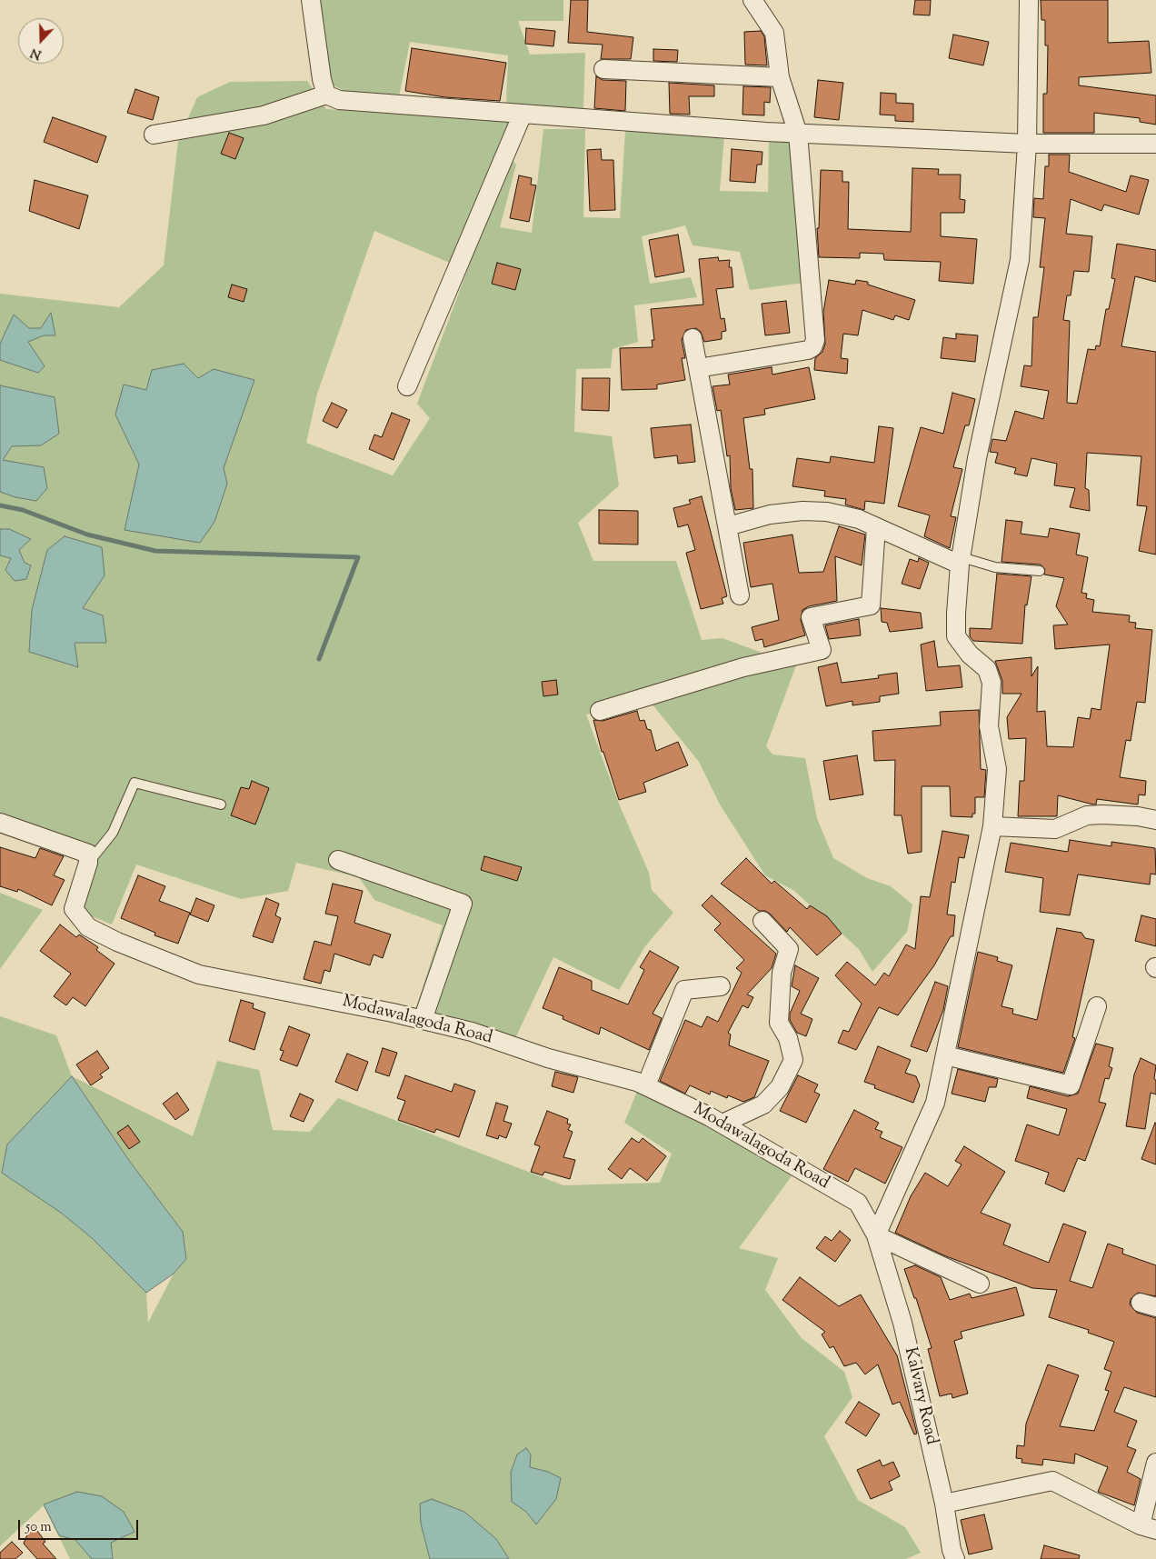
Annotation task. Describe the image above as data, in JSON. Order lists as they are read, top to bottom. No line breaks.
{"streets":{"street":["Modawalagoda Road","Kalvary Road"]},"crossings":[["Modawalagoda Road","Kalvary Road"]],"scale_bar":"50 m","north":"bottom"}
